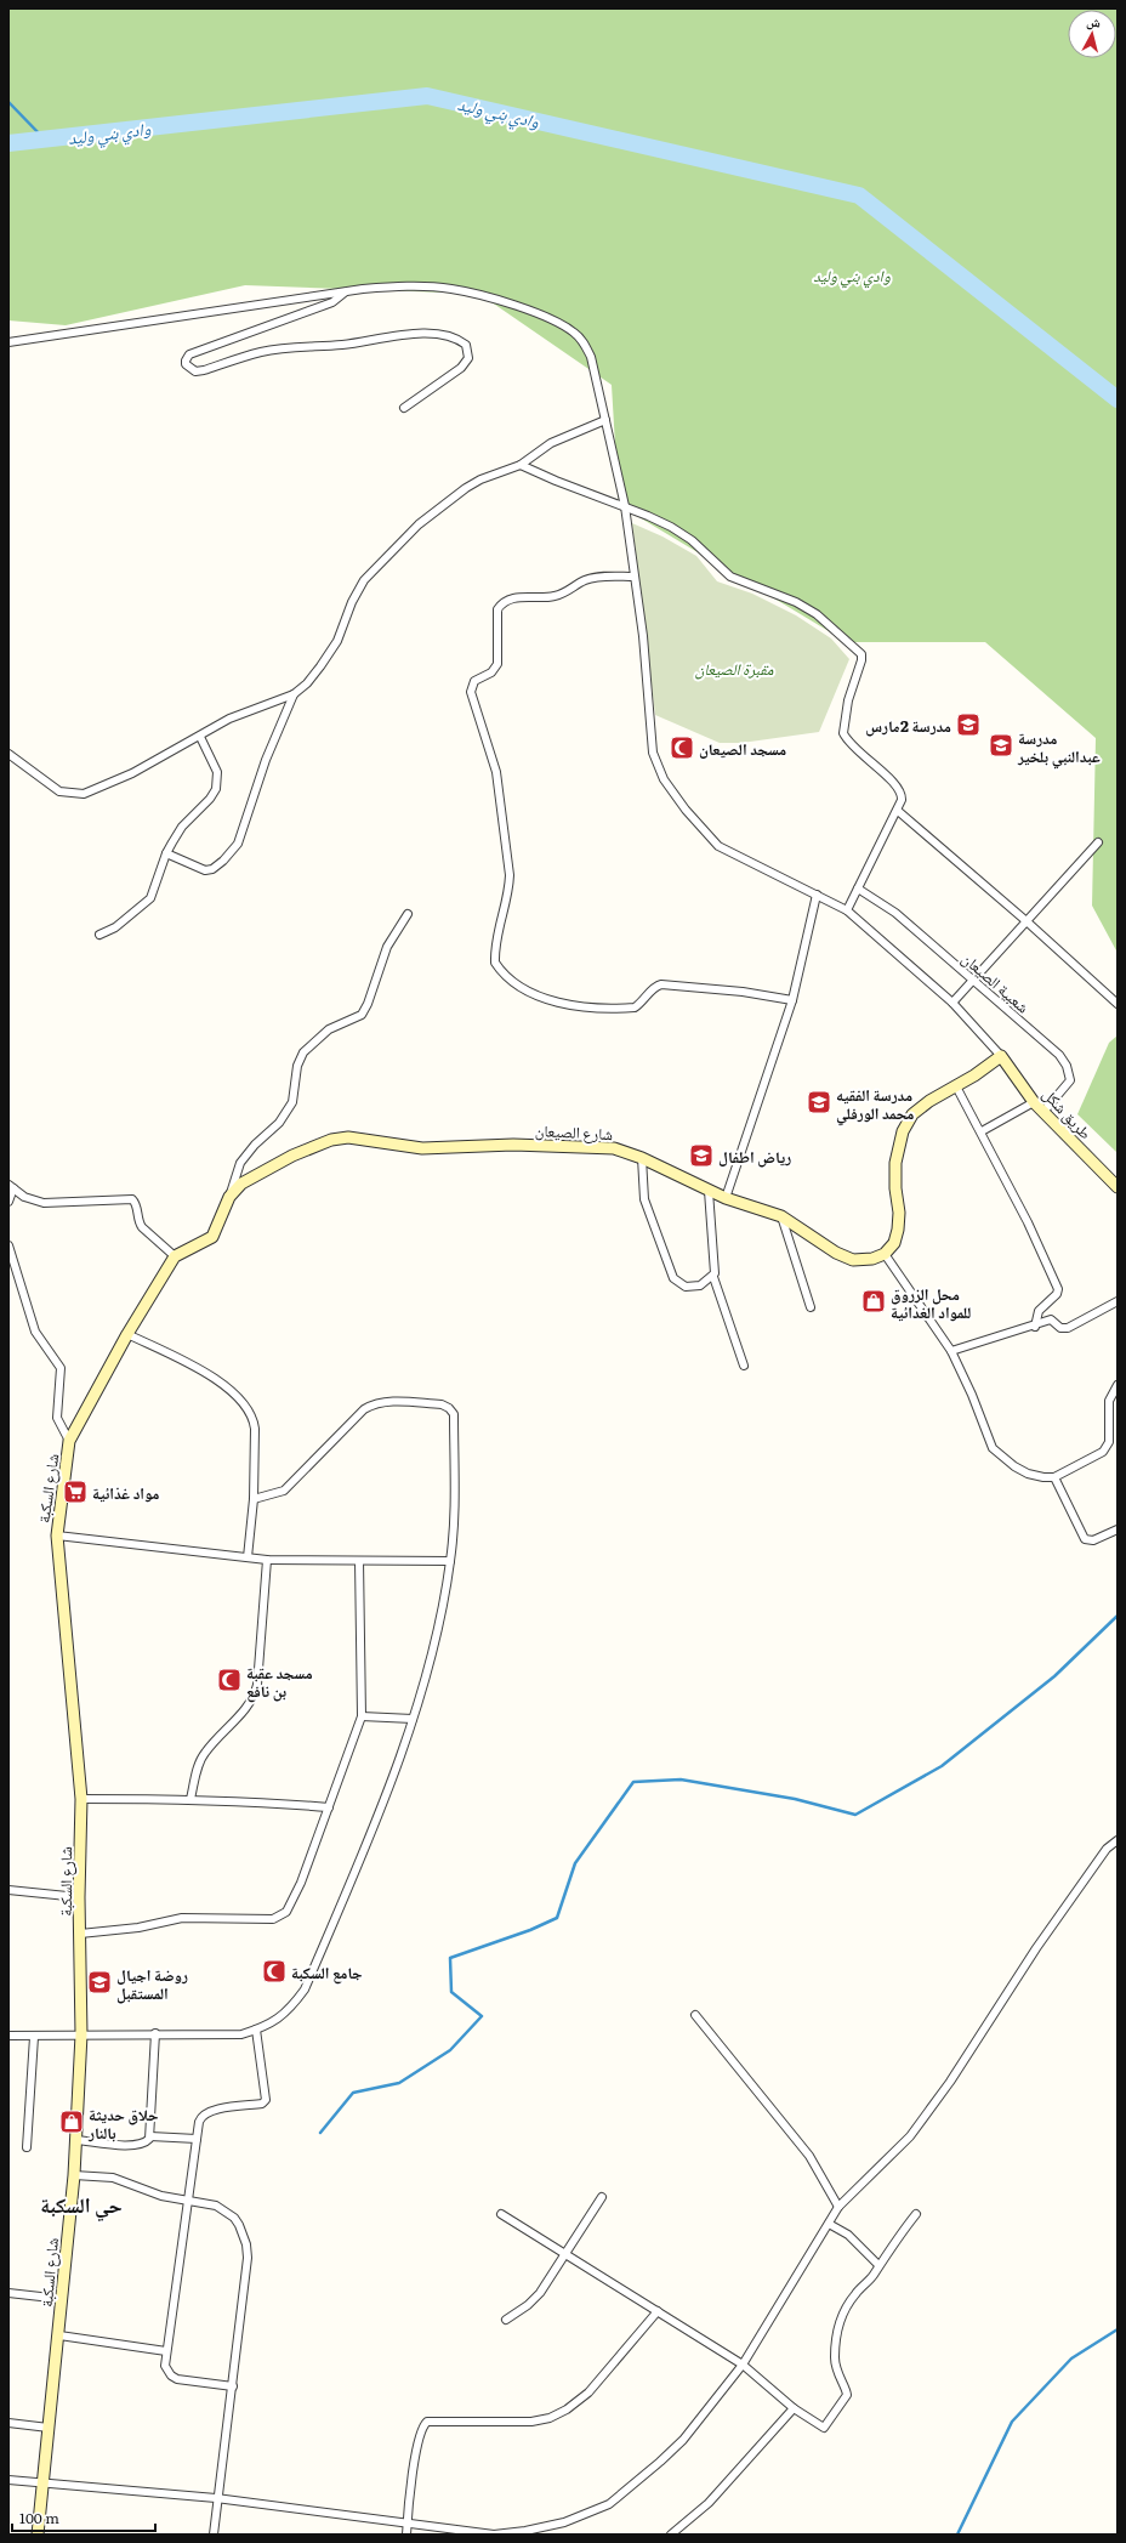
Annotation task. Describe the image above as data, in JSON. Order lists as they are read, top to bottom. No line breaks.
{"streets":{"main road":["طريق شكل","شارع الصيعان","شارع السكبة"],"street":["شعبية الصيعان"]},"crossings":[["شعبية الصيعان","طريق شكل"],["شارع الصيعان","شارع السكبة"]],"districts":["حي السكبة"],"water":["وادي بني وليد"],"parks":["وادي بني وليد","مقبرة الصيعان"],"places":{"school or university":["مدرسة 2مارس","مدرسة عبدالنبي بلخير","مدرسة الفقيه محمد الورفلي","رياض اطفال","روضة اجيال المستقبل"],"mosque":["مسجد الصيعان","مسجد عقبة بن نافع","جامع السكبة"],"shop":["محل الزروق للمواد الغدائية","حلاق حديثة بالنار"],"supermarket":["مواد غذائية"]},"scale_bar":"100 m","north":"top"}
